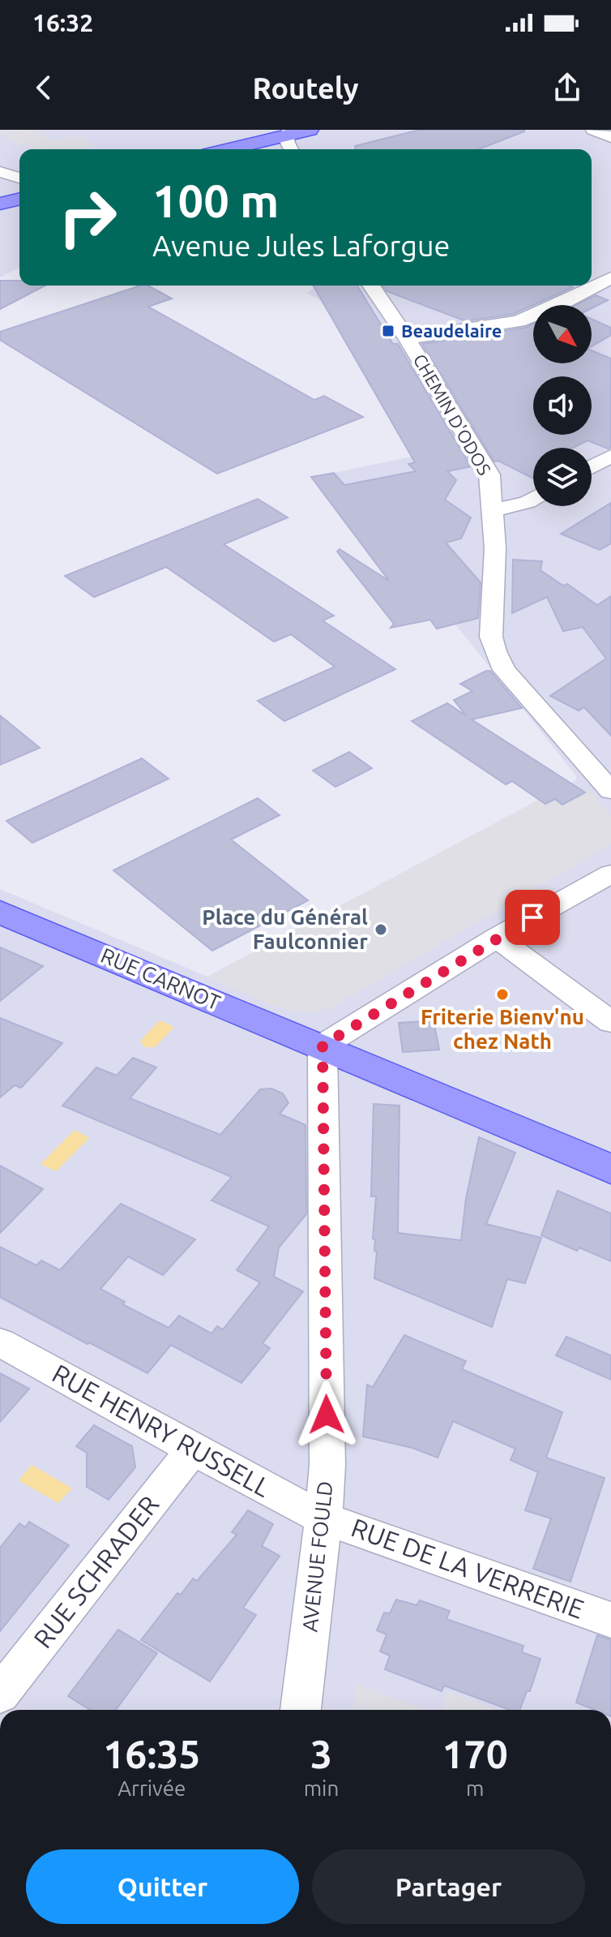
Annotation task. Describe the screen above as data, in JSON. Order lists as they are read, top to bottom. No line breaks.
{"streets":{"main road":["RUE CARNOT"],"street":["CHEMIN D'ODOS","RUE HENRY RUSSELL","AVENUE FOULD","RUE DE LA VERRERIE","RUE SCHRADER"]},"crossings":[["RUE CARNOT","AVENUE FOULD"],["RUE HENRY RUSSELL","AVENUE FOULD"],["RUE HENRY RUSSELL","RUE DE LA VERRERIE"],["RUE HENRY RUSSELL","RUE SCHRADER"],["AVENUE FOULD","RUE DE LA VERRERIE"]],"places":{"transit":["Beaudelaire"],"other":["Place du Général Faulconnier","Friterie Bienv'nu chez Nath"]},"north":"bottom right","page":{"status":"16:32","header":"Routely","turn":["100 m","Avenue Jules Laforgue"],"eta":["16:35","Arrivée","3","min","170","m"],"buttons":["Quitter","Partager"]}}
